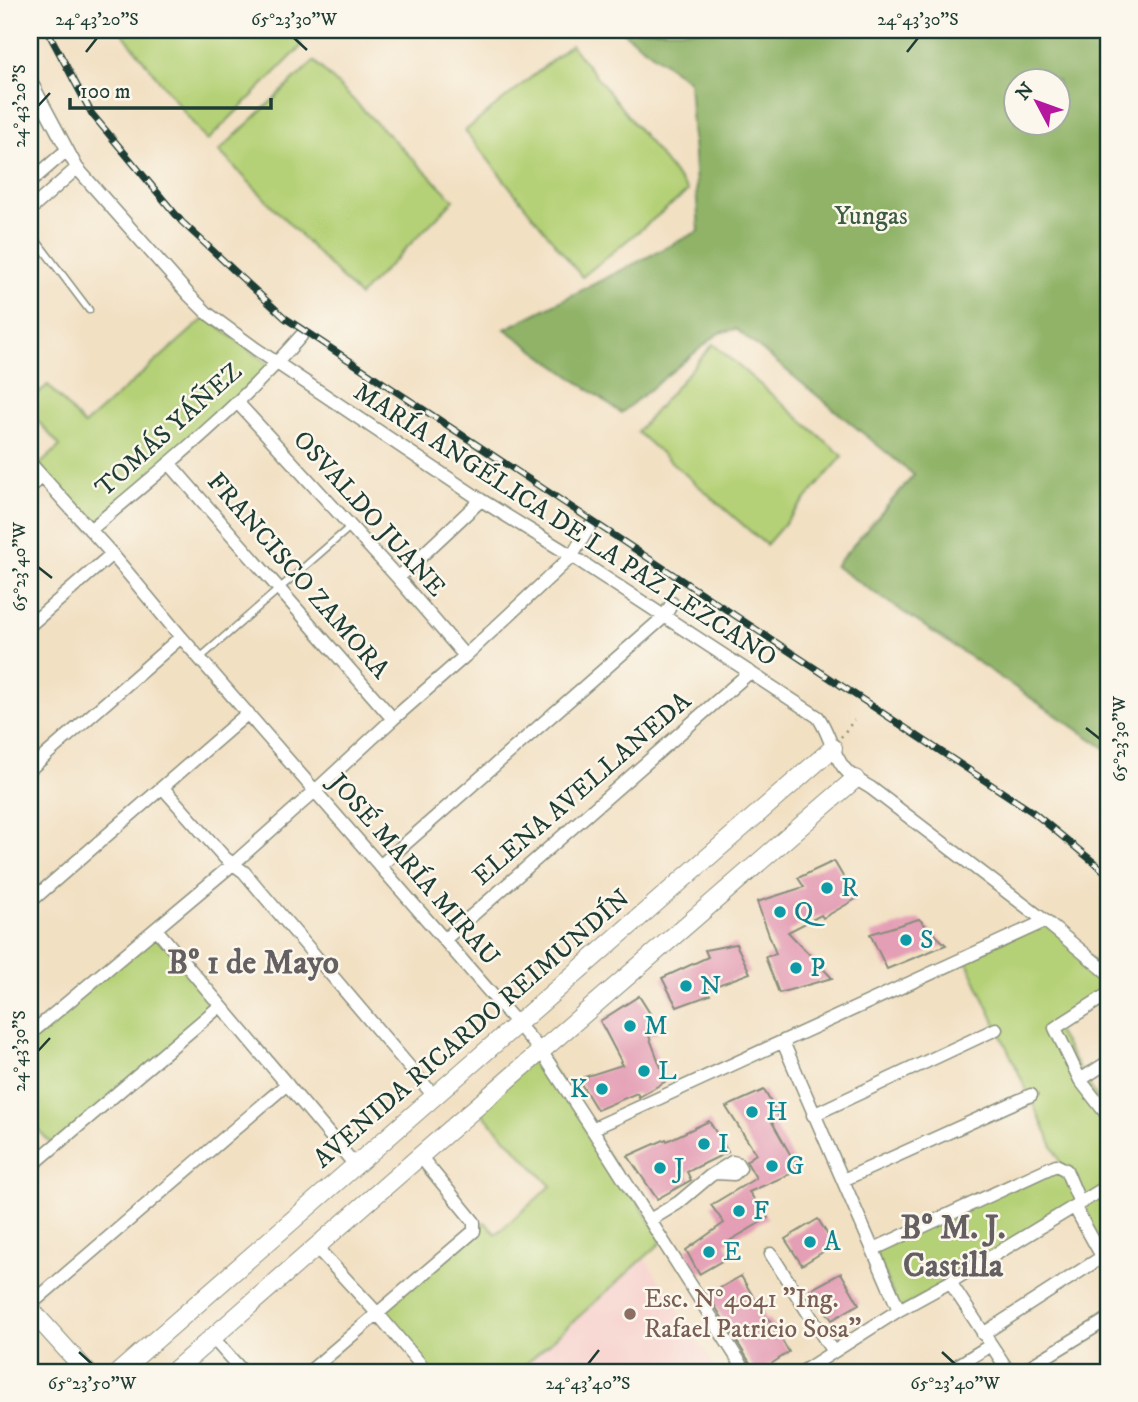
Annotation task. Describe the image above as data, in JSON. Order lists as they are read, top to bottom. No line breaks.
{"streets":{"street":["TOMÁS YÁÑEZ","OSVALDO JUANE","MARÍA ANGÉLICA DE LA PAZ LEZCANO","FRANCISCO ZAMORA","ELENA AVELLANEDA","JOSÉ MARÍA MIRAU","AVENIDA RICARDO REIMUNDÍN"]},"crossings":[["TOMÁS YÁÑEZ","OSVALDO JUANE"],["TOMÁS YÁÑEZ","MARÍA ANGÉLICA DE LA PAZ LEZCANO"],["TOMÁS YÁÑEZ","FRANCISCO ZAMORA"],["TOMÁS YÁÑEZ","JOSÉ MARÍA MIRAU"],["MARÍA ANGÉLICA DE LA PAZ LEZCANO","ELENA AVELLANEDA"],["MARÍA ANGÉLICA DE LA PAZ LEZCANO","AVENIDA RICARDO REIMUNDÍN"],["ELENA AVELLANEDA","JOSÉ MARÍA MIRAU"],["JOSÉ MARÍA MIRAU","AVENIDA RICARDO REIMUNDÍN"]],"districts":["Bº 1 de Mayo","Bº M. J. Castilla"],"parks":["Yungas"],"places":["R","Q","S","P","N","M","L","K","H","I","G","J","F","A","E","Esc. N°4041 \"Ing. Rafael Patricio Sosa\""],"scale_bar":"100 m","north":"top left","coordinates":["24°43'20\"S","65°23'30\"W","24°43'30\"S","65°23'40\"W","65°23'50\"W","24°43'40\"S"]}
